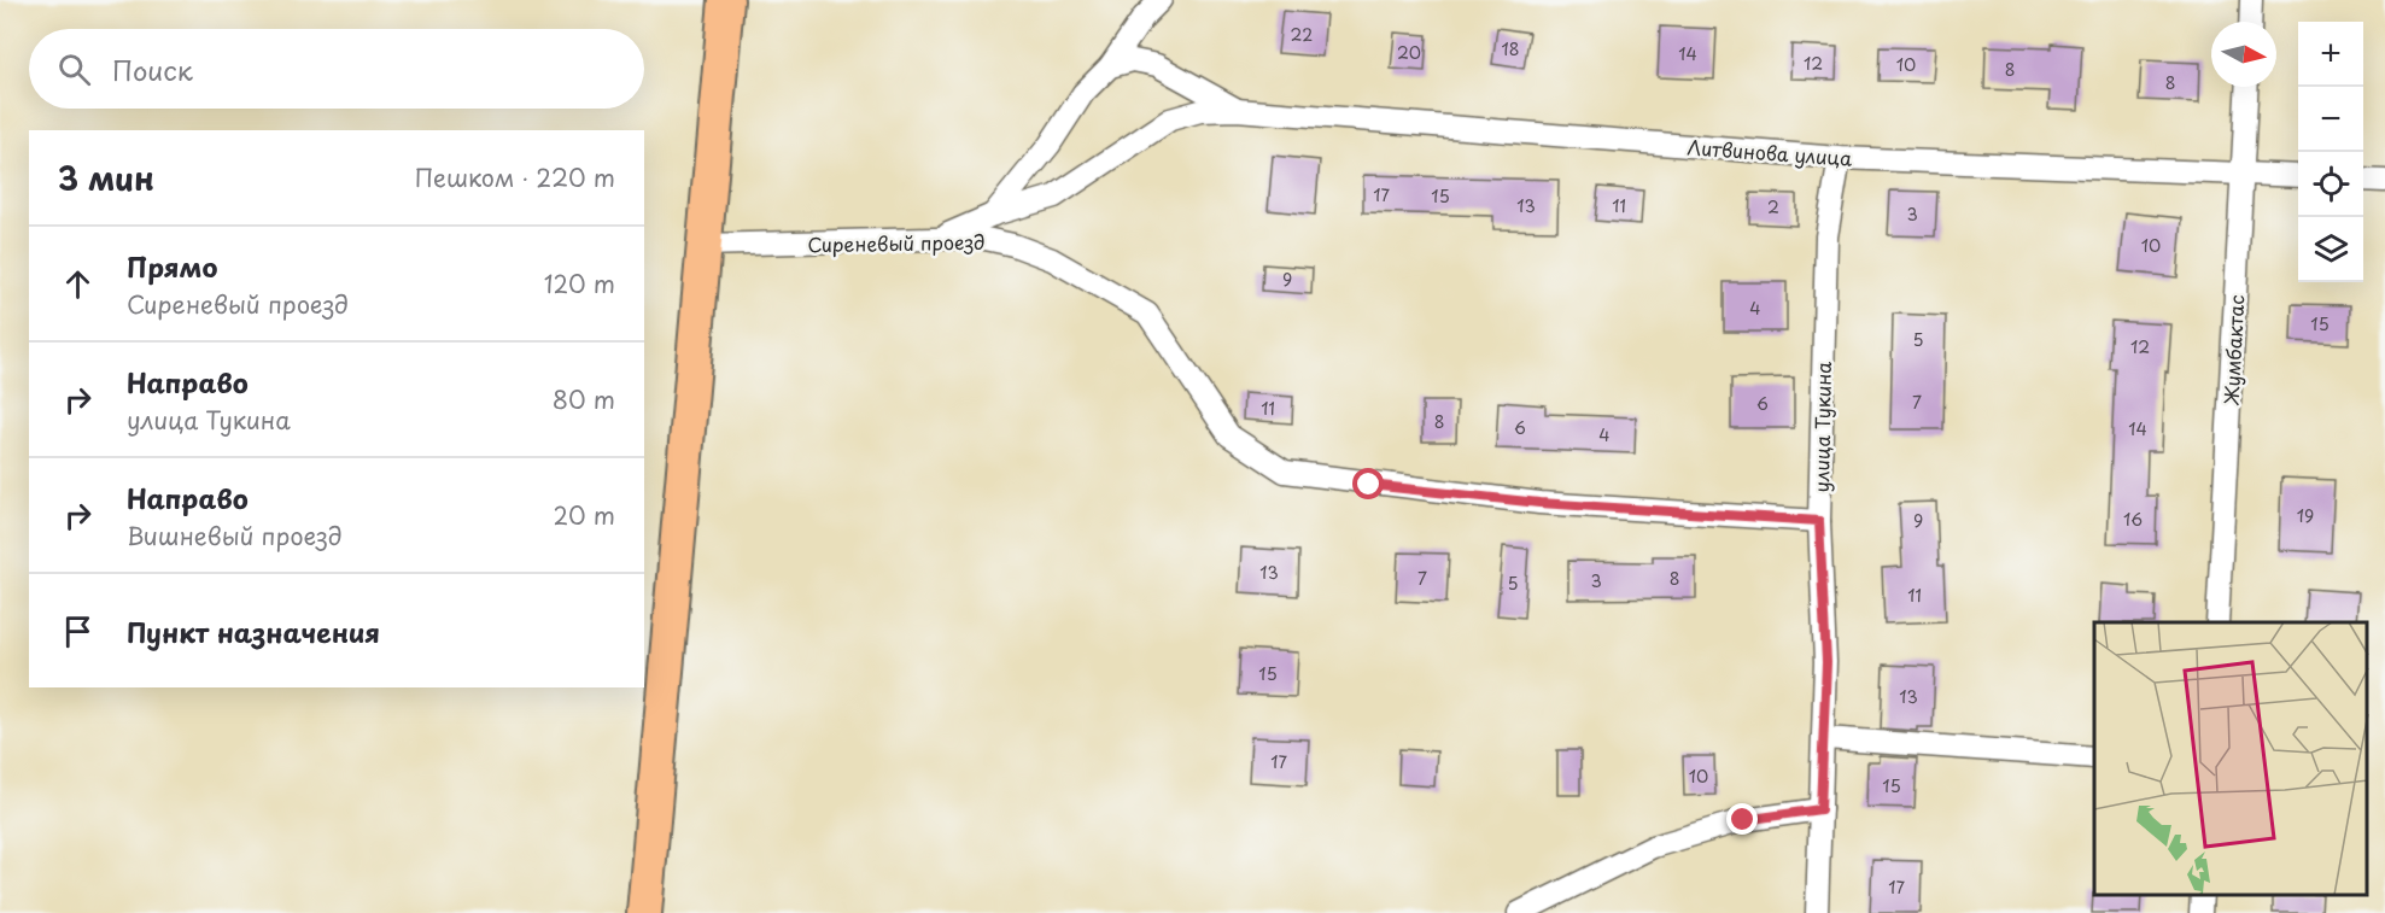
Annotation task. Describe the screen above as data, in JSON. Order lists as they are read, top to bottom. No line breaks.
{"streets":{"street":["Литвинова улица","Сиреневый проезд","Жумбактас","улица Тукина"]},"crossings":[["Литвинова улица","Жумбактас"],["Литвинова улица","улица Тукина"],["Сиреневый проезд","улица Тукина"]],"house_numbers":["22","18","20","14","12","10","8","8","17","15","13","11","2","3","10","9","4","15","5","12","7","6","11","8","6","14","4","19","16","9","13","7","8","3","5","11","15","13","17","10","15","17"],"north":"right","page":{"map_buttons":["+","−"],"search":"Поиск","heading":["3 мин","Пешком · 220 m"],"list":[["Прямо","Сиреневый проезд","120 m"],["Направо","улица Тукина","80 m"],["Направо","Вишневый проезд","20 m"],"Пункт назначения"]}}
